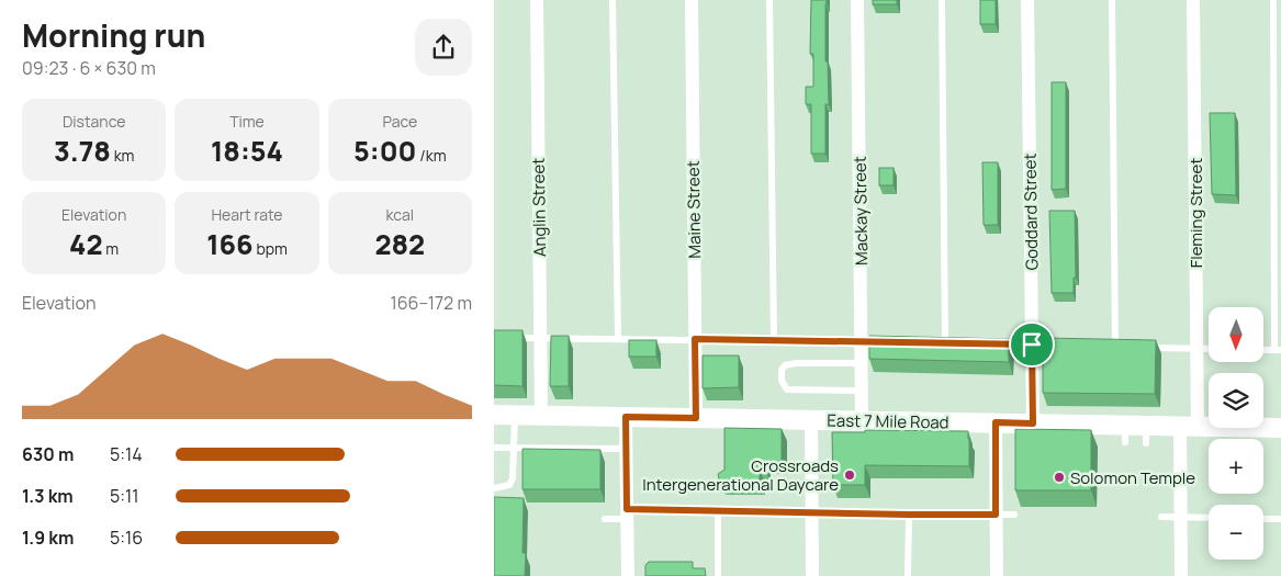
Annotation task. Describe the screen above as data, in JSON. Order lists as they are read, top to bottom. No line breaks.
{"streets":{"street":["Anglin Street","Maine Street","Mackay Street","Goddard Street","Fleming Street","East 7 Mile Road"]},"crossings":[["Anglin Street","East 7 Mile Road"],["Maine Street","East 7 Mile Road"],["Mackay Street","East 7 Mile Road"],["Goddard Street","East 7 Mile Road"],["Fleming Street","East 7 Mile Road"]],"places":["Crossroads Intergenerational Daycare","Solomon Temple"],"north":"bottom","page":{"heading":["Morning run","09:23 · 6 × 630 m"],"stats":[["Distance","3.78 km"],["Time","18:54"],["Pace","5:00 /km"],["Elevation","42 m"],["Heart rate","166 bpm"],["kcal","282"]],"chart":["Elevation","166–172 m"],"map_buttons":["+","−"],"list":[{"name":"630 m","note":"5:14"},{"name":"1.3 km","note":"5:11"},{"name":"1.9 km","note":"5:16"}]}}
